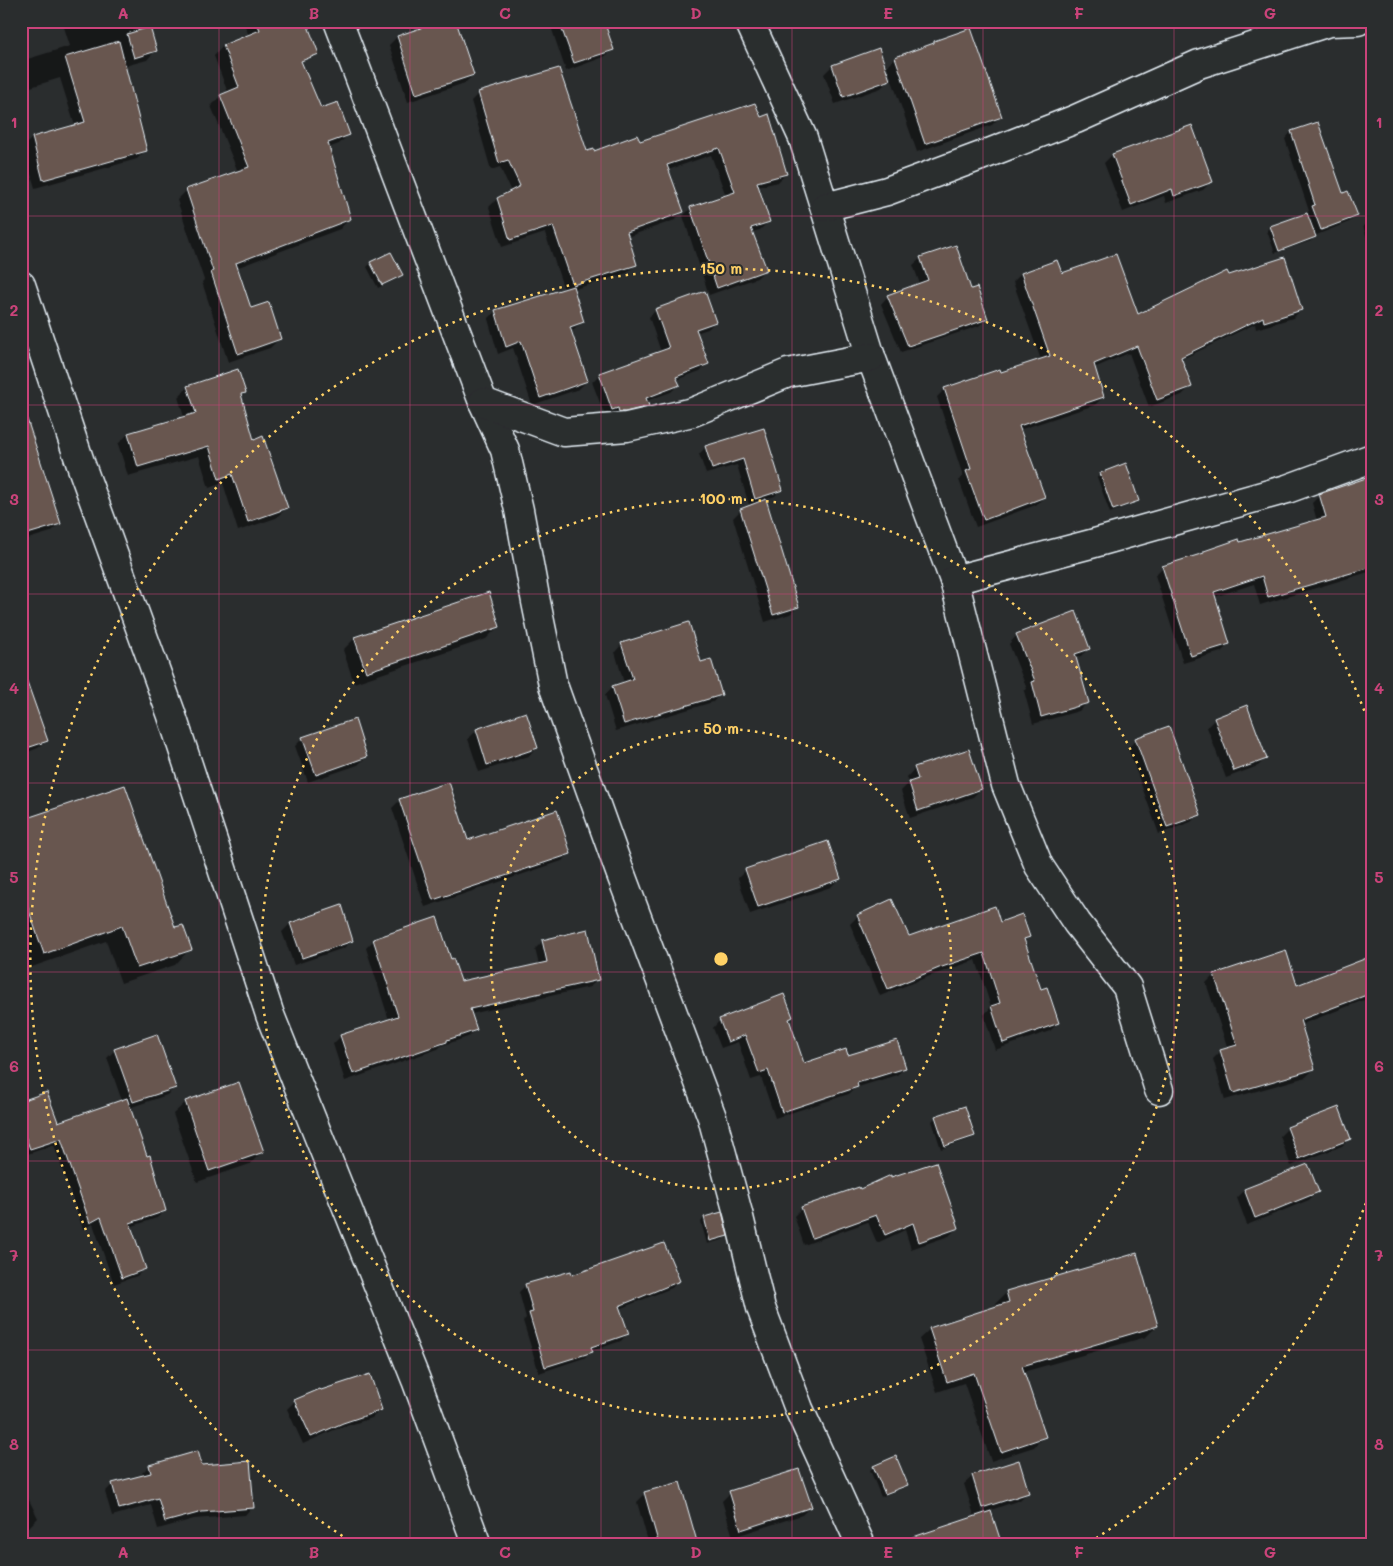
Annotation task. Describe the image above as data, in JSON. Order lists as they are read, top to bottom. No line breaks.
{"grid":{"columns":["A","B","C","D","E","F","G"],"rows":["1","2","3","4","5","6","7","8"]},"rings":["150 m","100 m","50 m"]}
